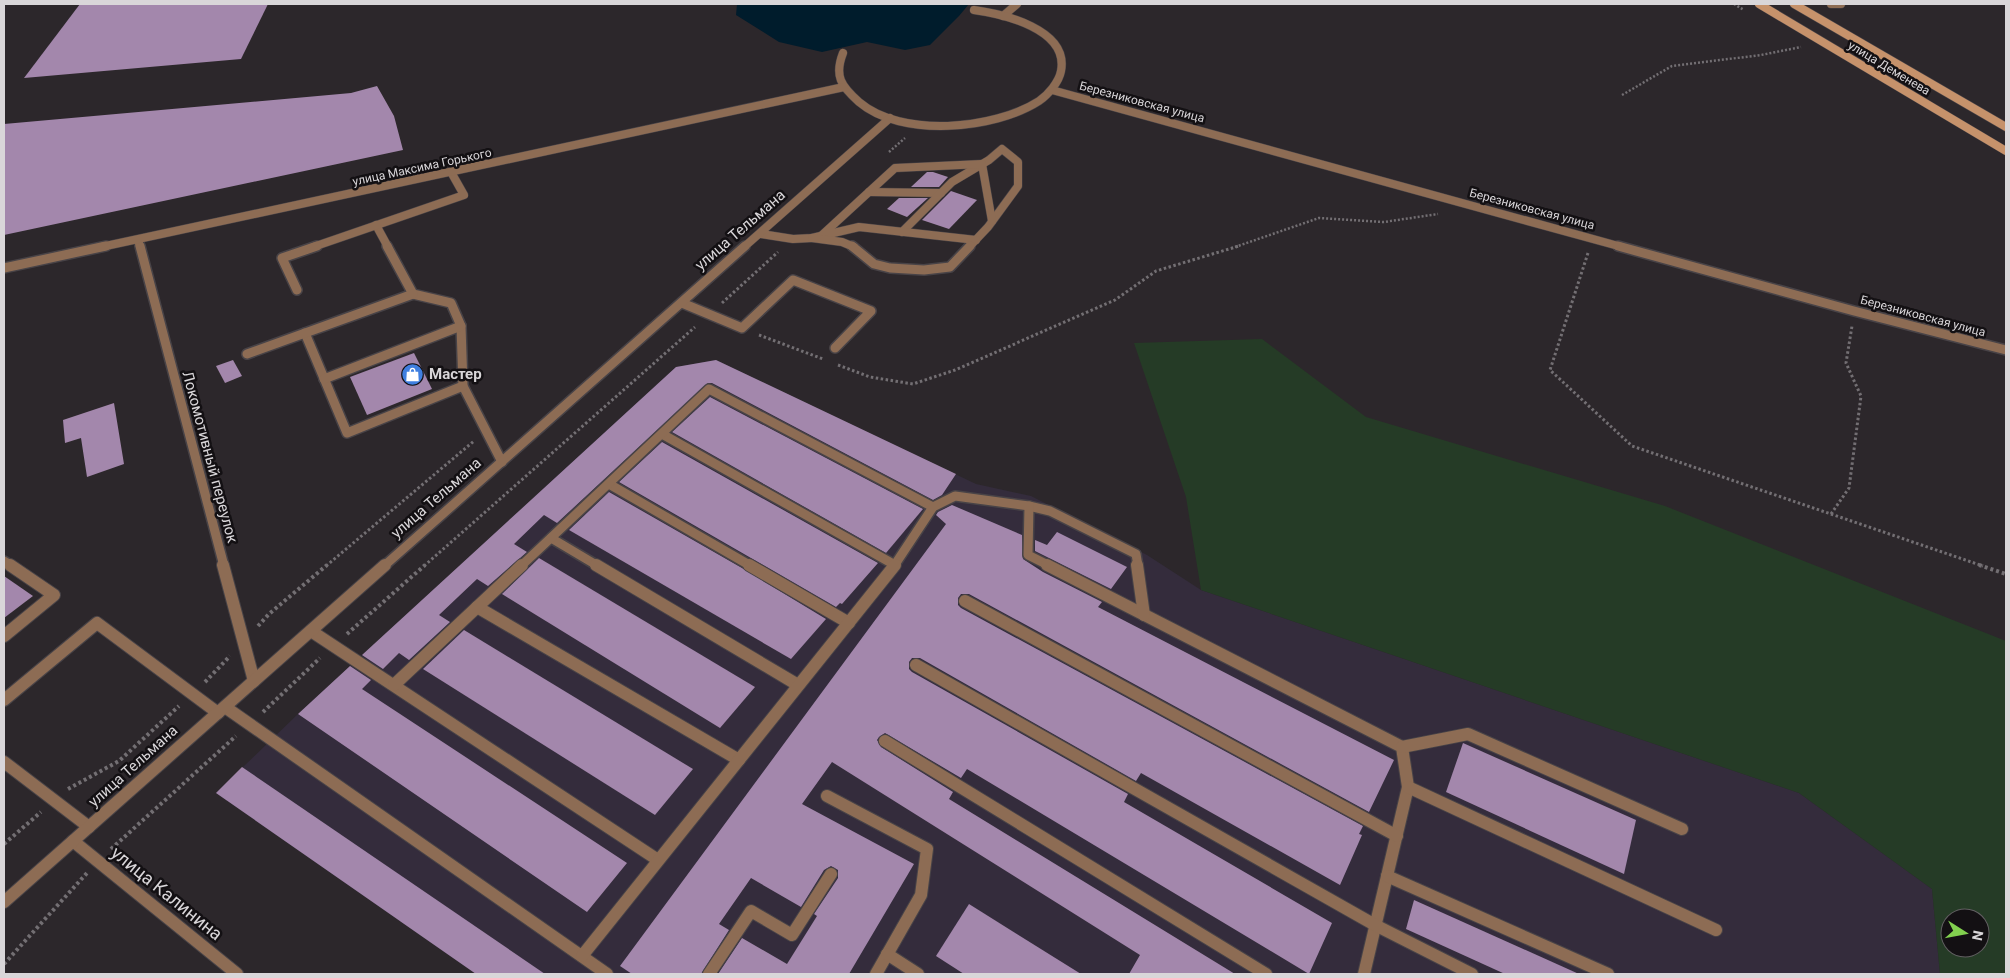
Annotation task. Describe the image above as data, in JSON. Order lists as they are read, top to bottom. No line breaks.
{"streets":{"main road":["улица Деменева"],"street":["Березниковская улица","улица Максима Горького","улица Тельмана","Локомотивный переулок","улица Калинина"]},"crossings":[["улица Максима Горького","Локомотивный переулок"],["улица Тельмана","Локомотивный переулок"],["улица Тельмана","улица Калинина"]],"places":{"shop":["Мастер"]},"north":"right"}
